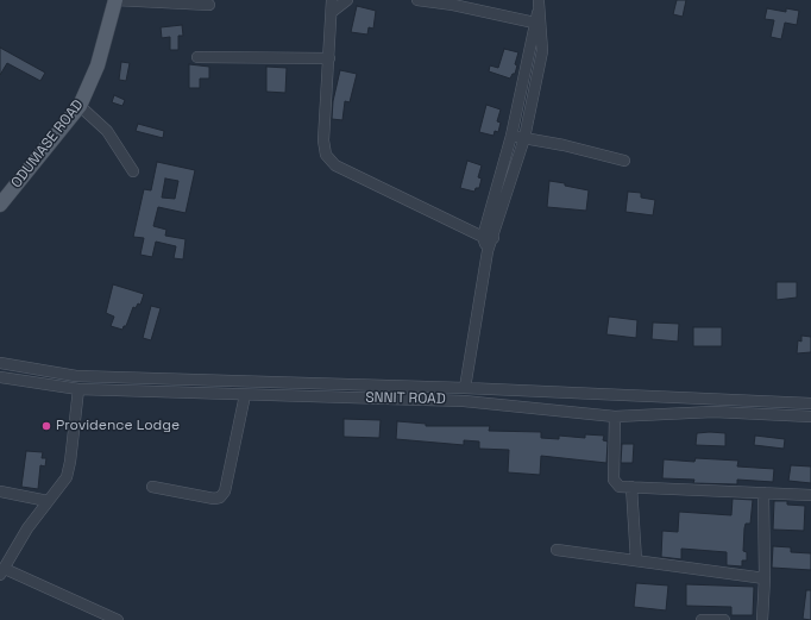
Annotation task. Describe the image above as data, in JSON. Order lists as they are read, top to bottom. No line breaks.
{"streets":{"main road":["ODUMASE ROAD"],"street":["SNNIT ROAD"]},"places":["Providence Lodge"]}
